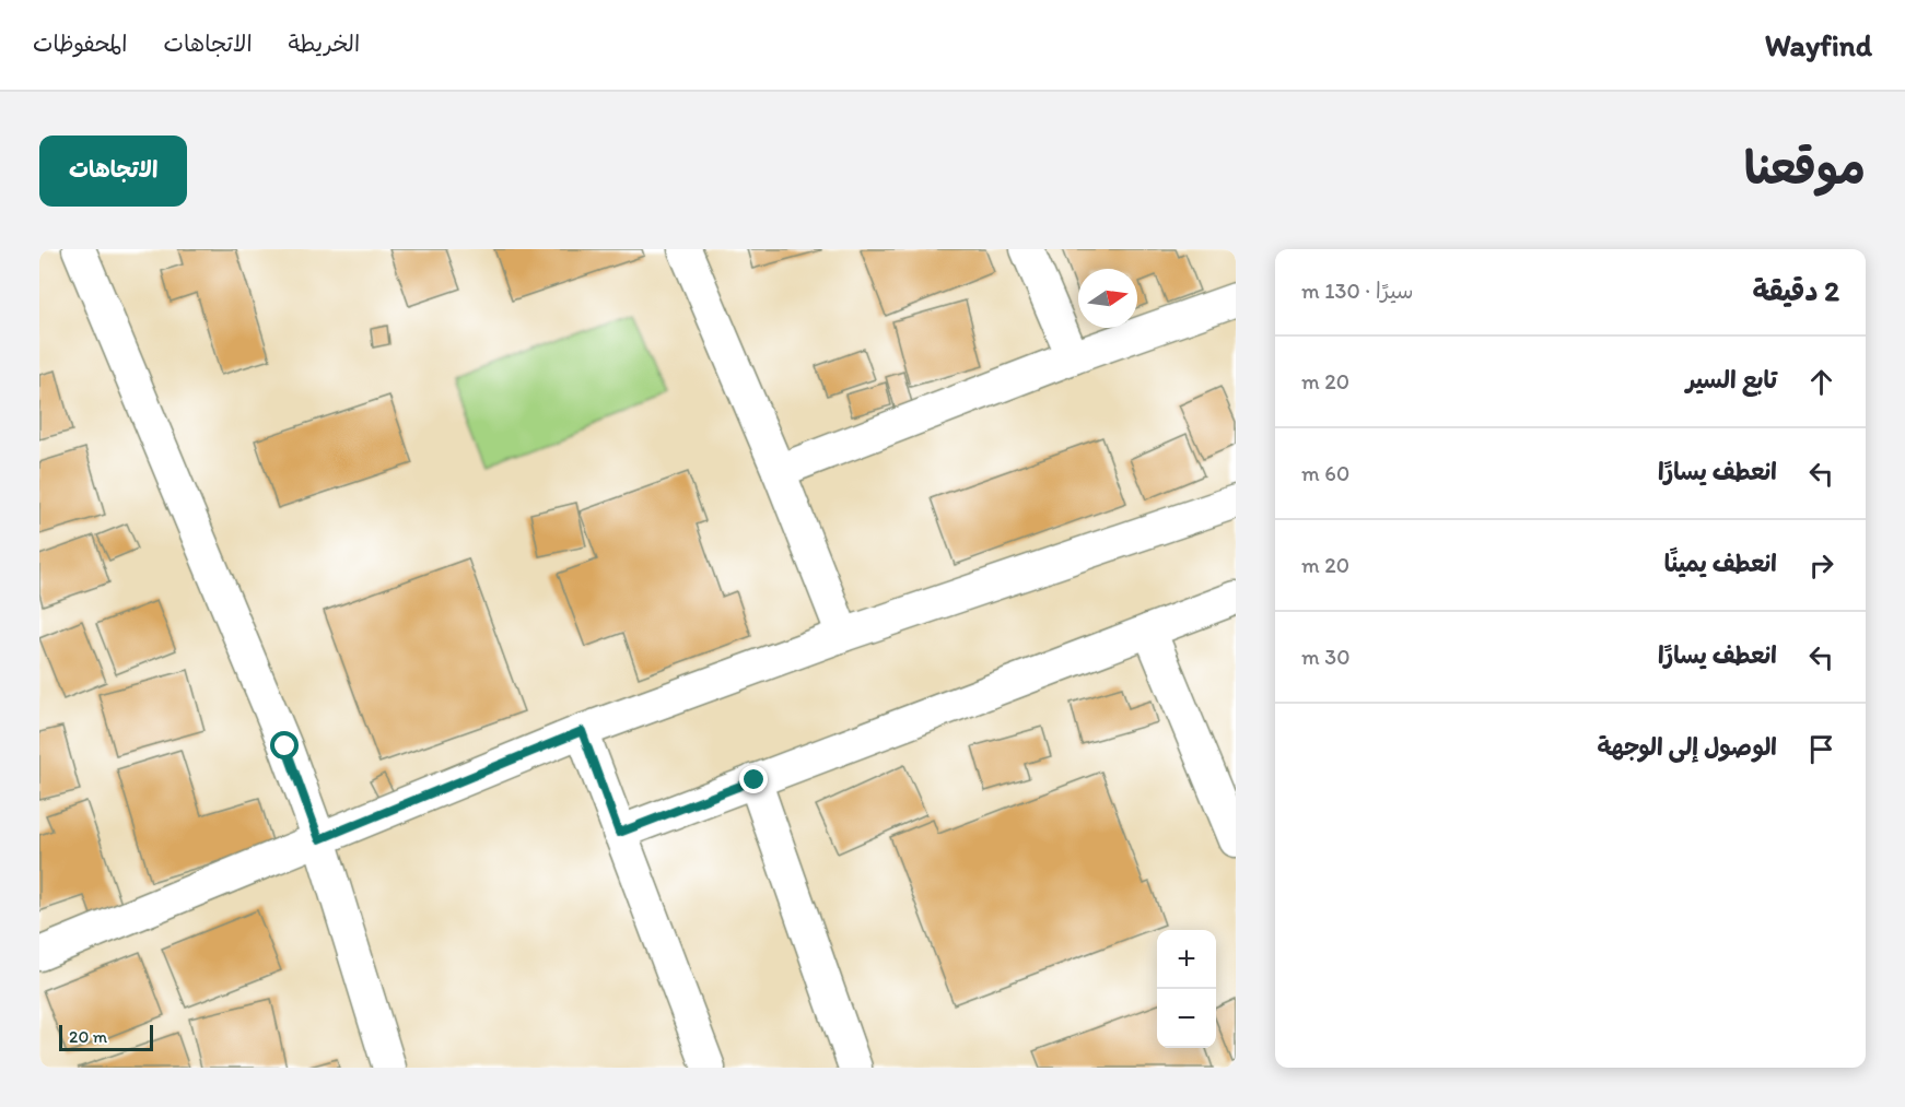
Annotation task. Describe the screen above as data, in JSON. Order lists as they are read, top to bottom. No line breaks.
{"scale_bar":"20 m","north":"right","page":{"header":"Wayfind","nav":["الخريطة","الاتجاهات","المحفوظات"],"title":"موقعنا","buttons":"الاتجاهات","heading":["2 دقيقة","سيرًا · 130 m"],"list":[["تابع السير","20 m"],["انعطف يسارًا","60 m"],["انعطف يمينًا","20 m"],["انعطف يسارًا","30 m"],"الوصول إلى الوجهة"],"map_buttons":["+","−"],"scale":"20 m"}}
